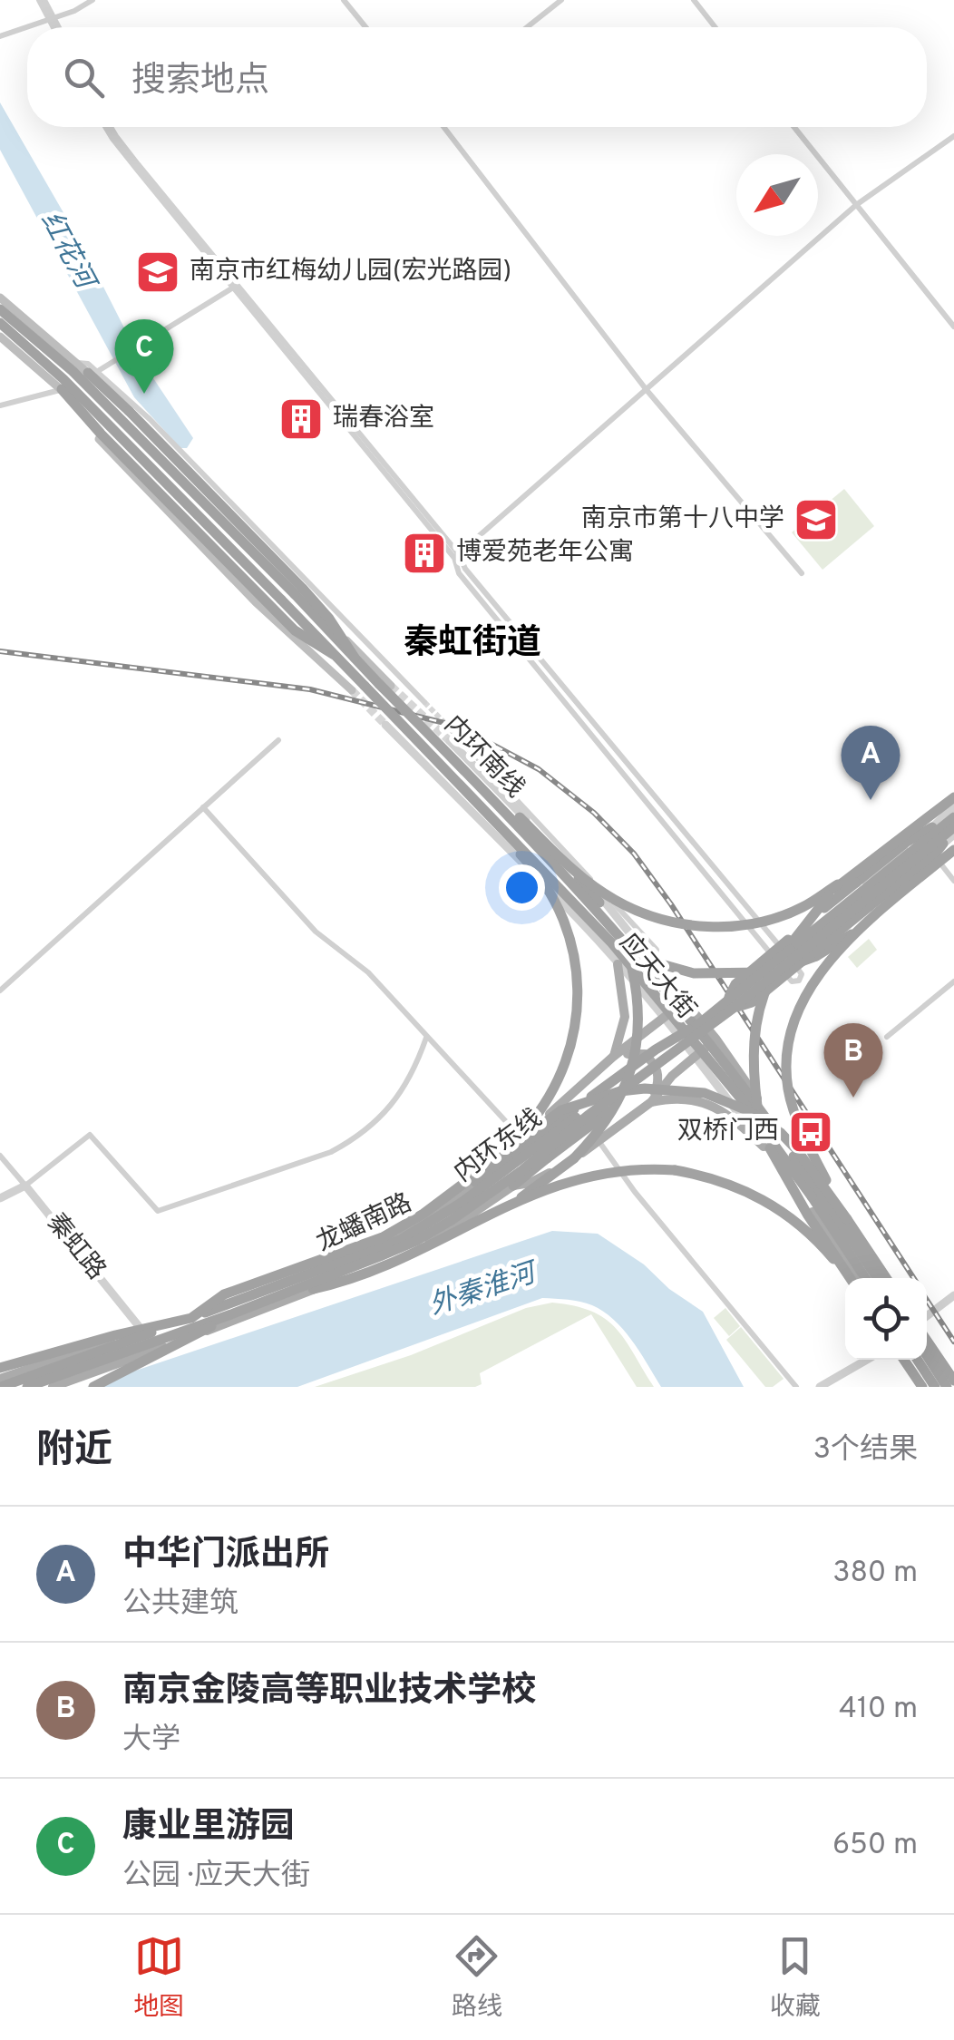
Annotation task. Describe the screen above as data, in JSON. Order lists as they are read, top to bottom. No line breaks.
{"streets":{"highway":["内环南线","内环东线"],"main road":["应天大街","龙蟠南路"],"street":["秦虹路"]},"crossings":[["应天大街","龙蟠南路"],["内环东线","龙蟠南路"],["龙蟠南路","秦虹路"]],"districts":["秦虹街道"],"water":["红花河","外秦淮河"],"places":{"school or university":["南京市红梅幼儿园(宏光路园)","南京市第十八中学"],"building":["瑞春浴室","博爱苑老年公寓"],"bus stop":["双桥门西"]},"north":"bottom left","page":{"search":"搜索地点","pins":["C","A","B"],"heading":["附近","3个结果"],"list":[{"mark":"A","name":"中华门派出所","note":"公共建筑","value":"380 m"},{"mark":"B","name":"南京金陵高等职业技术学校","note":"大学","value":"410 m"},{"mark":"C","name":"康业里游园","note":"公园 · 应天大街","value":"650 m"}],"nav":["地图","路线","收藏"]}}
